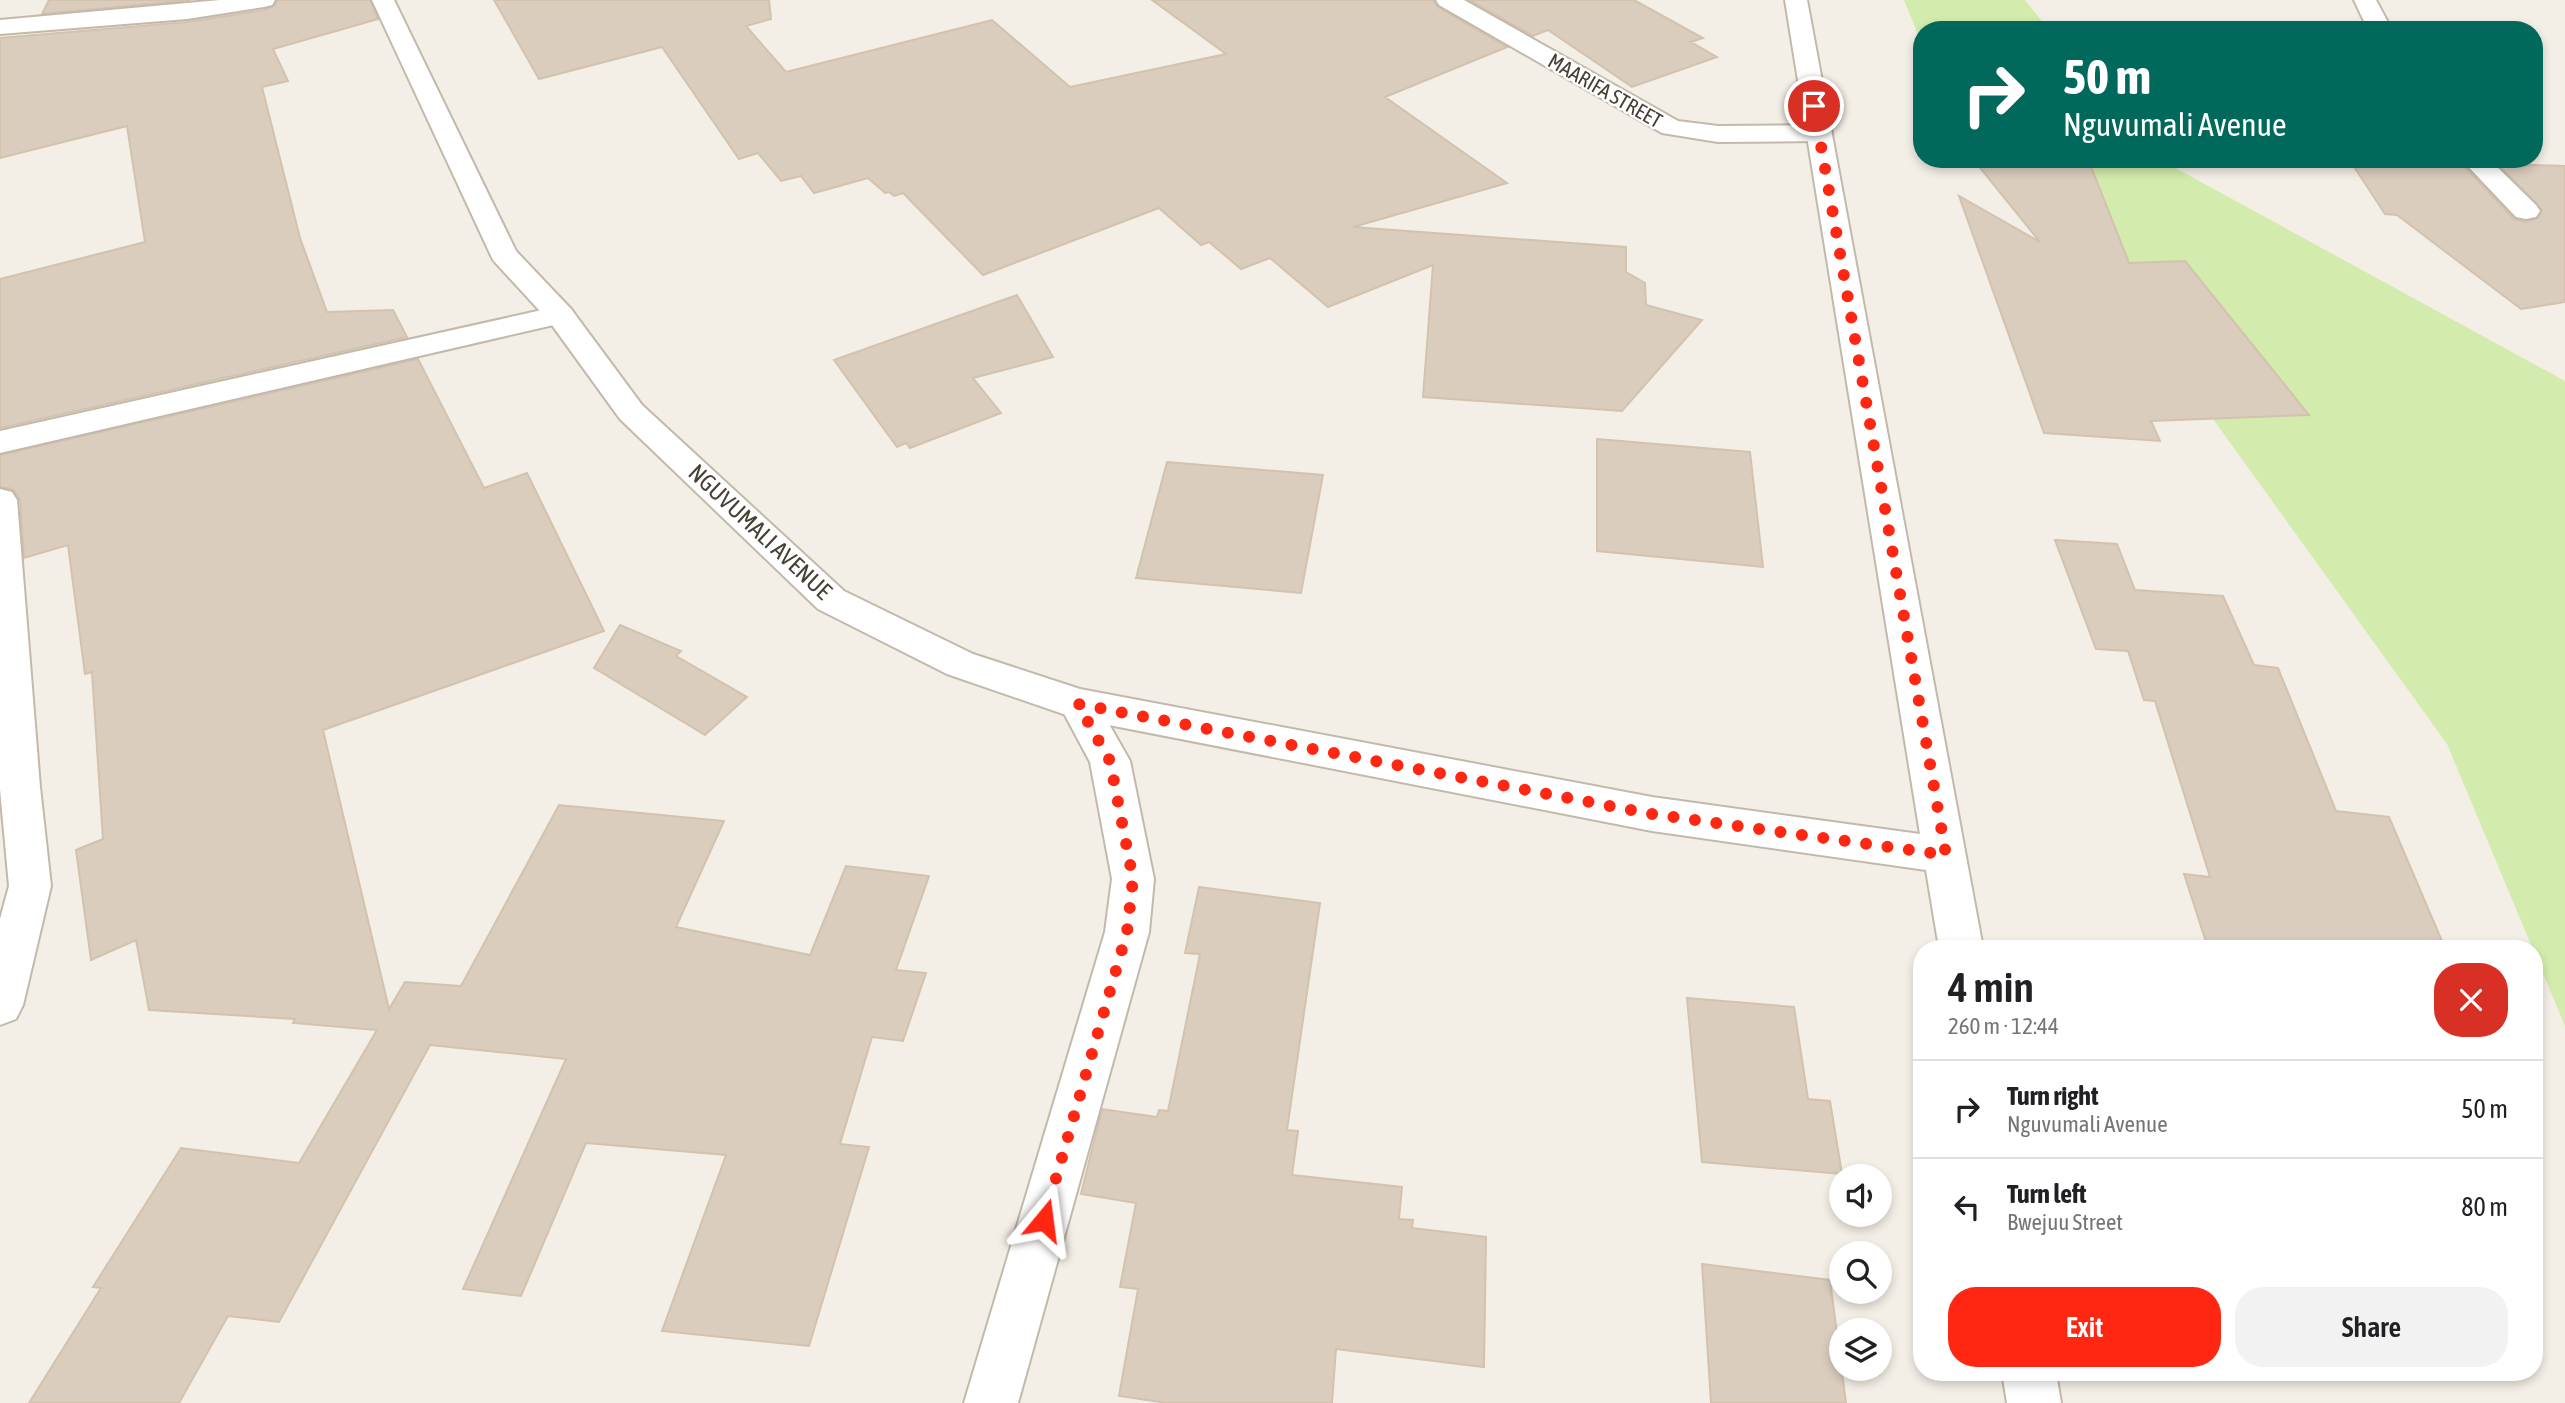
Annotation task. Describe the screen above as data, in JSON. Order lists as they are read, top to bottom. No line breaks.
{"streets":{"street":["MAARIFA STREET","NGUVUMALI AVENUE"]},"page":{"turn":["50 m","Nguvumali Avenue"],"heading":["4 min","260 m · 12:44"],"list":[{"name":"Turn right","note":"Nguvumali Avenue","value":"50 m"},{"name":"Turn left","note":"Bwejuu Street","value":"80 m"}],"buttons":["Exit","Share"]}}
